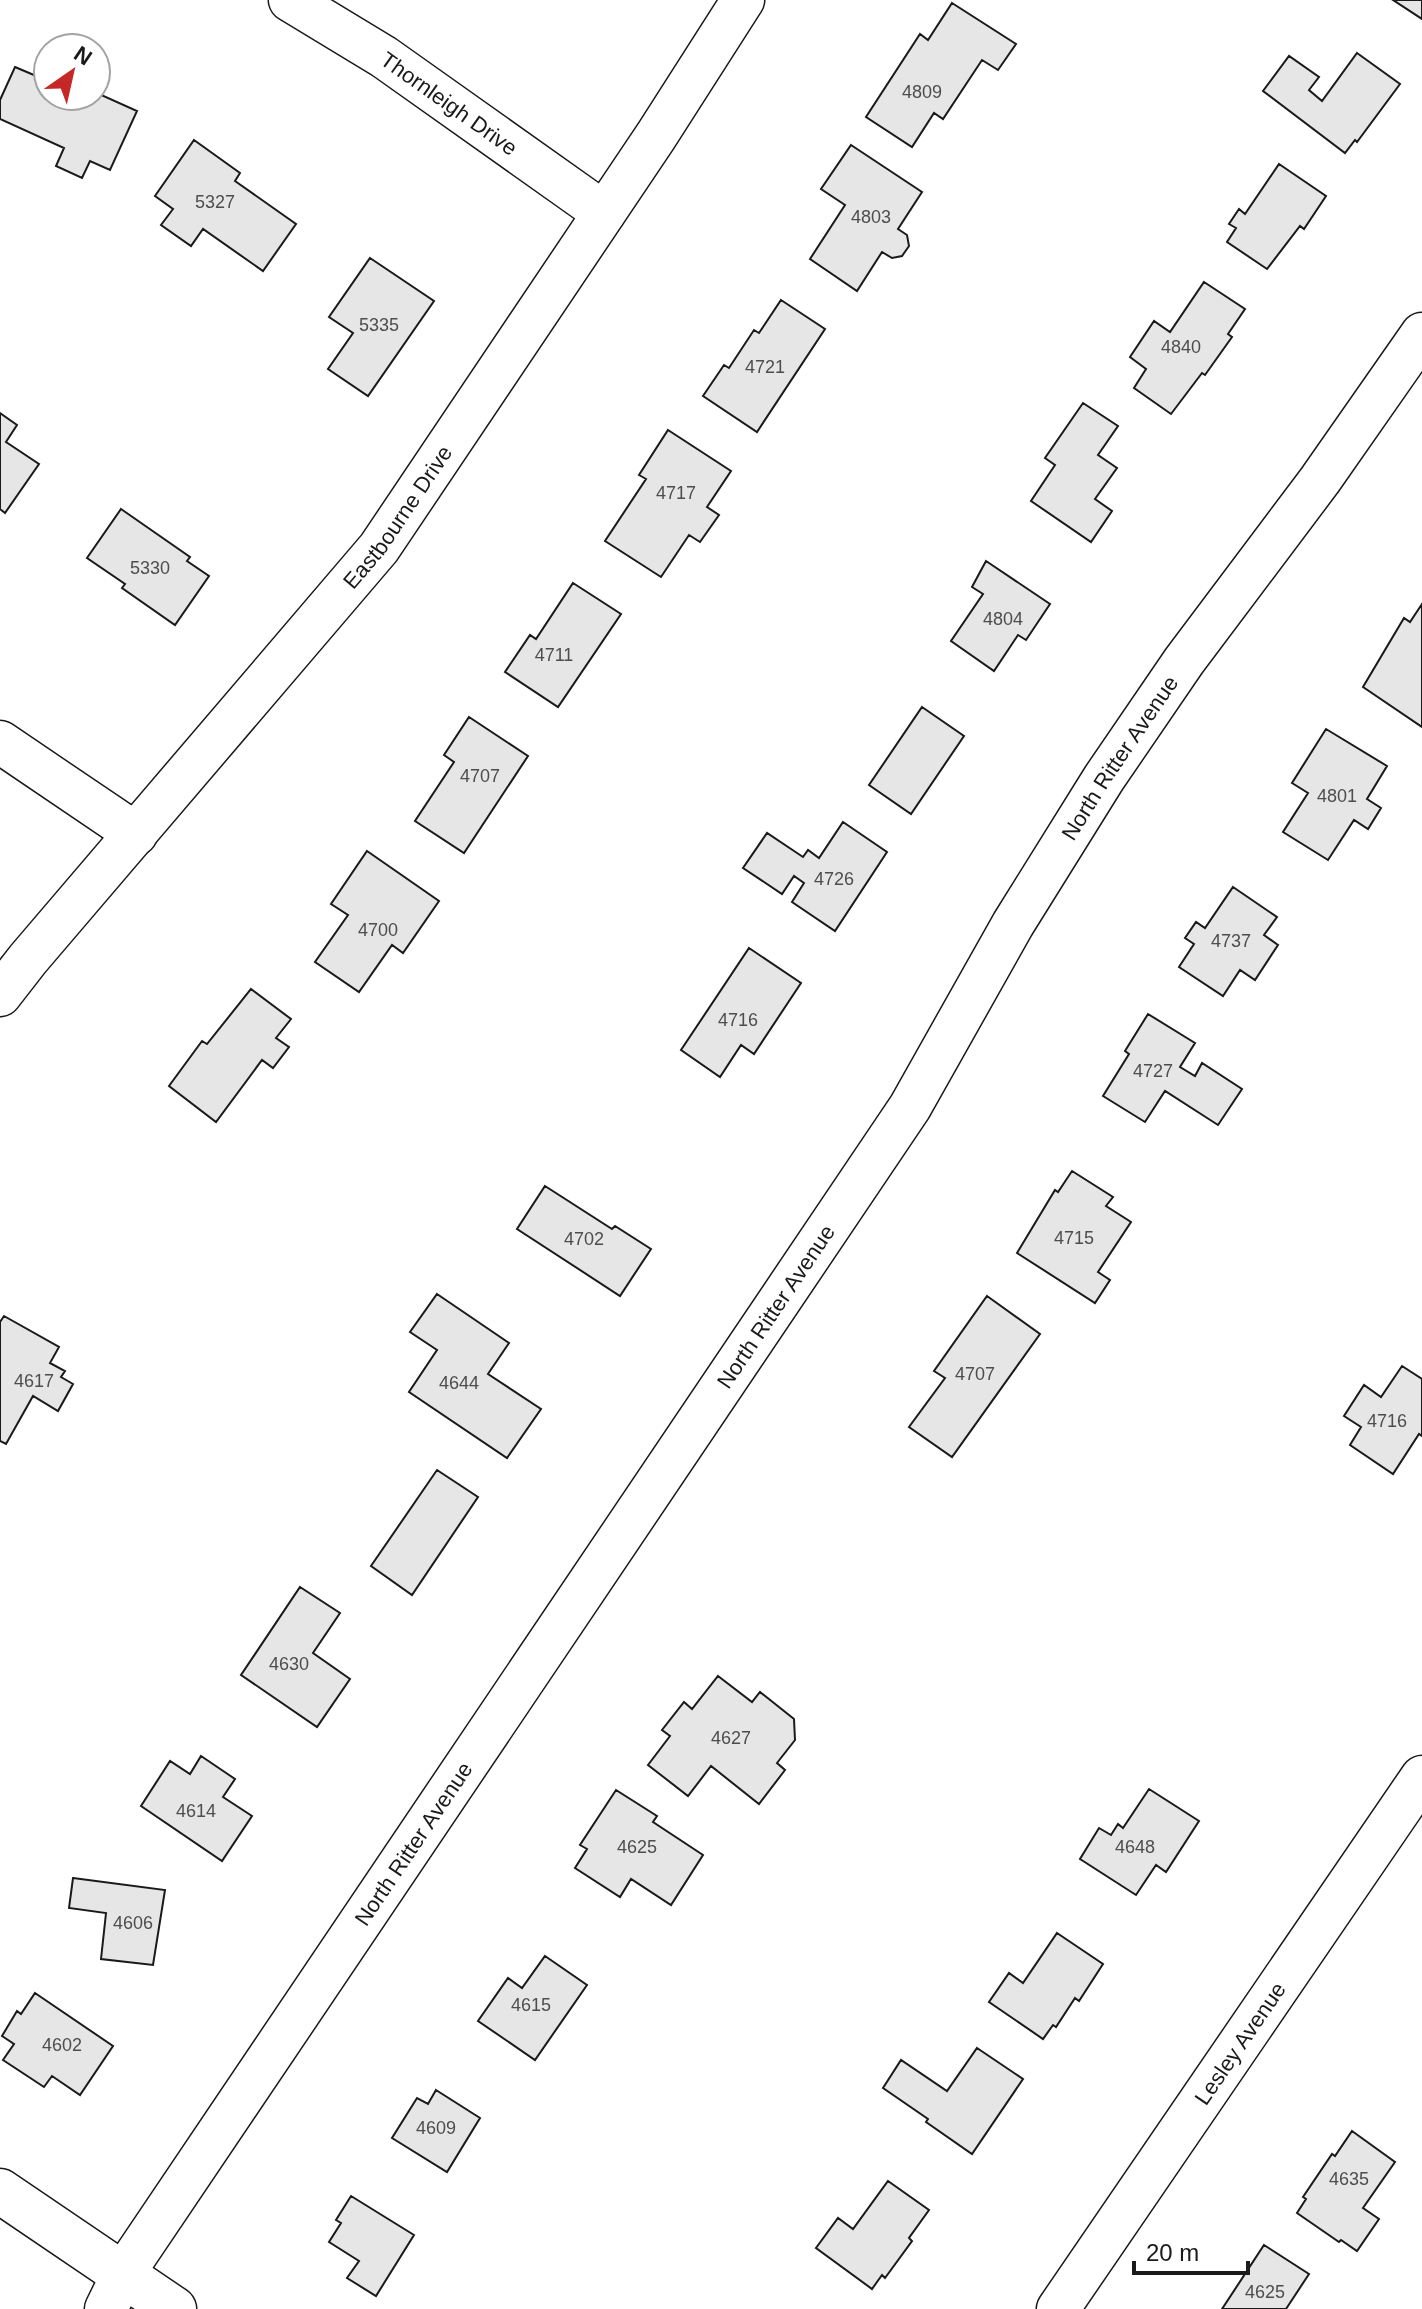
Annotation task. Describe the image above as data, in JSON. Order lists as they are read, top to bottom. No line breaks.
{"streets":{"street":["Thornleigh Drive","Eastbourne Drive","North Ritter Avenue","Lesley Avenue"]},"crossings":[["Thornleigh Drive","Eastbourne Drive"]],"house_numbers":["4809","5327","4803","5335","4840","4721","4717","5330","4804","4711","4707","4801","4726","4700","4737","4716","4727","4715","4702","4707","4617","4644","4716","4630","4627","4614","4625","4648","4606","4615","4602","4609","4635","4625"],"scale_bar":"20 m","north":"top right"}
